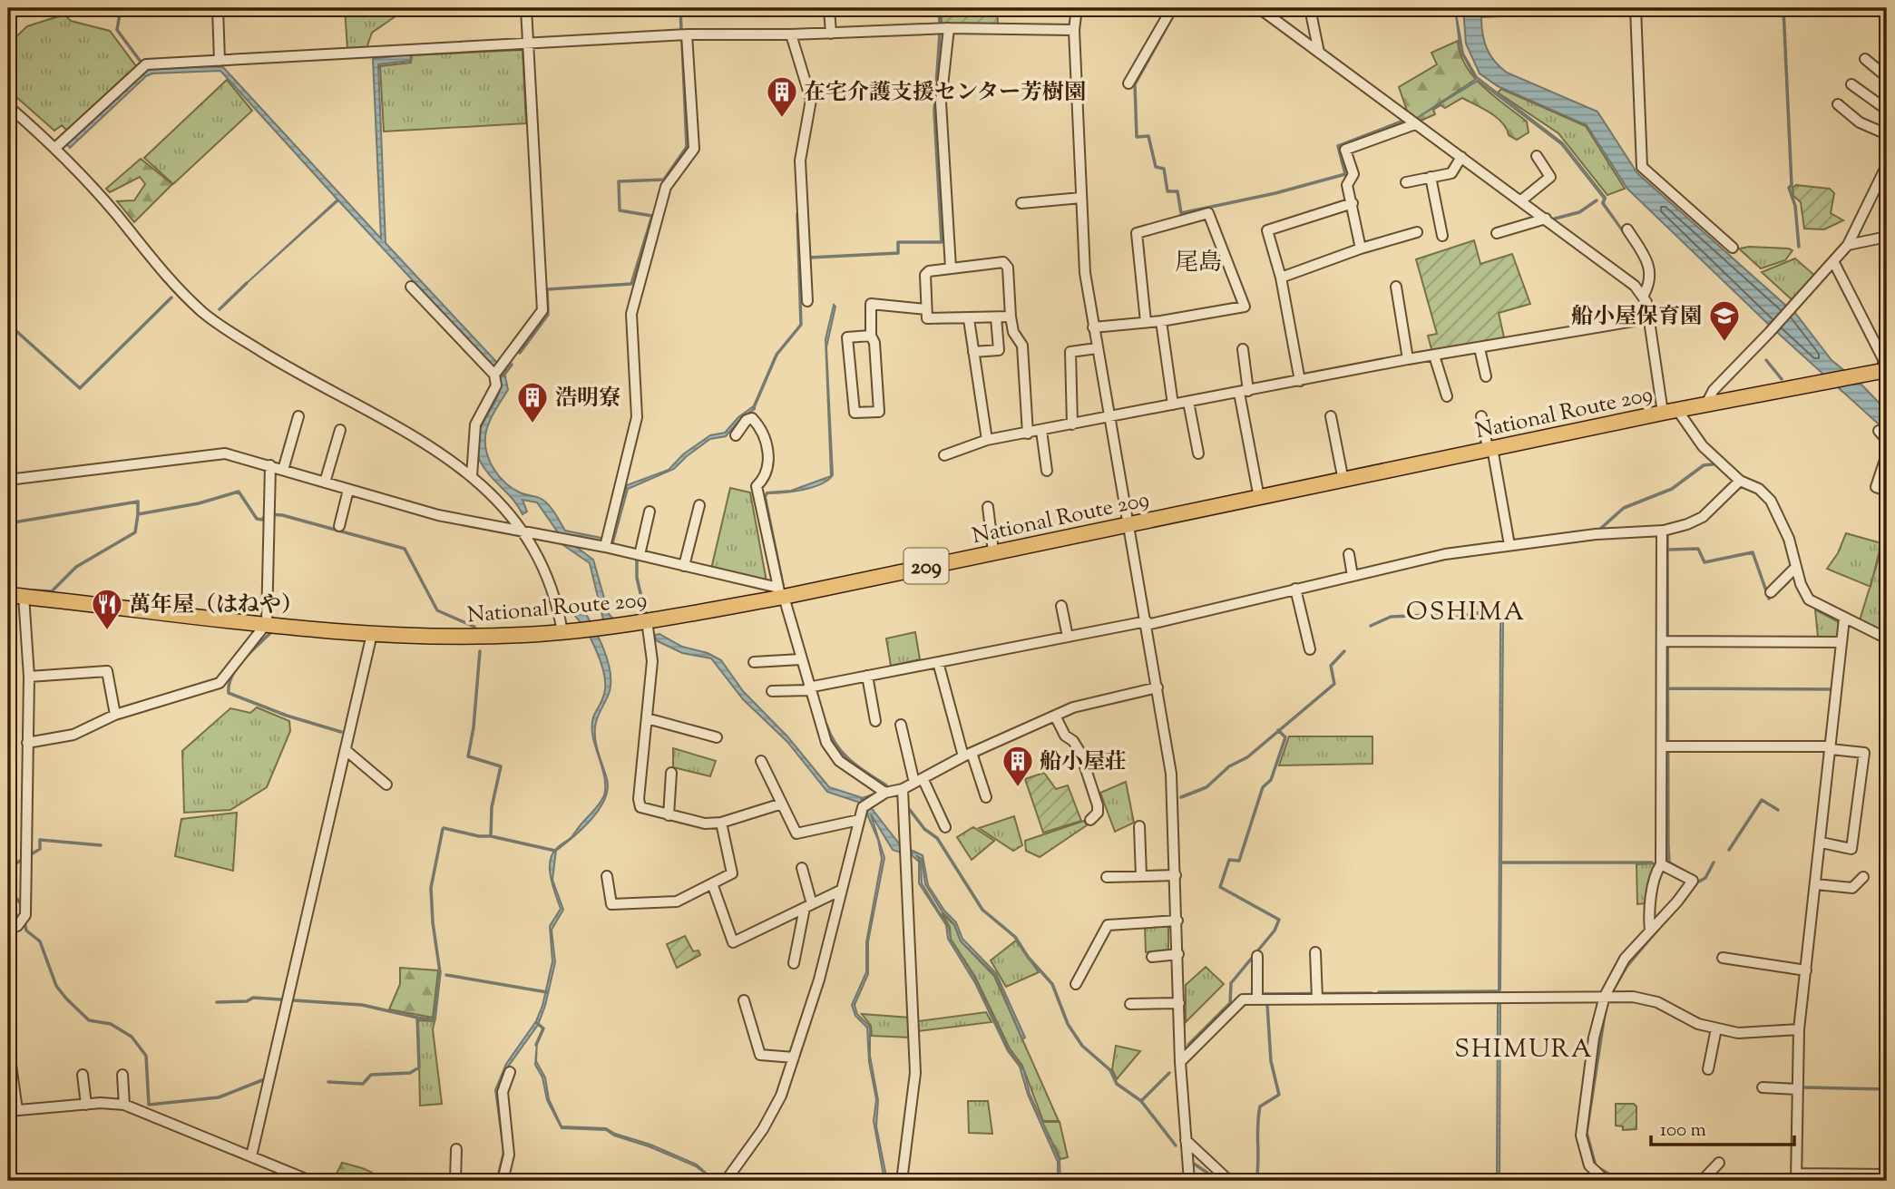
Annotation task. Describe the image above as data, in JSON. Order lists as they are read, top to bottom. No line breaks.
{"streets":{"highway":["National Route 209","209"]},"districts":["尾島","OSHIMA","SHIMURA"],"places":{"building":["在宅介護支援センター芳樹園","浩明寮","船小屋荘"],"school or university":["船小屋保育園"],"restaurant":["萬年屋（はねや）"]},"scale_bar":"100 m"}
